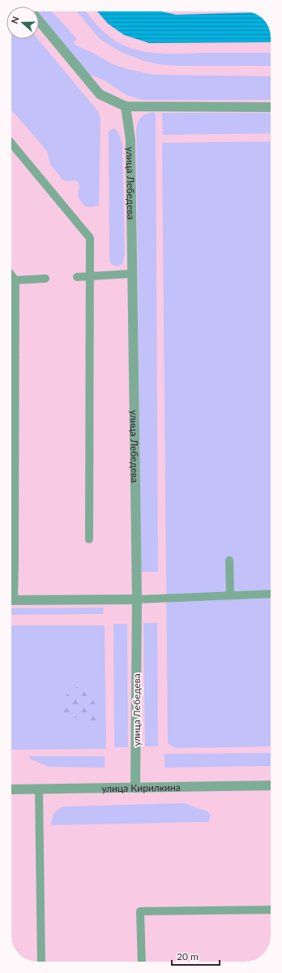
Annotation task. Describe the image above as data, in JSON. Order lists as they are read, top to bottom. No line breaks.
{"streets":{"street":["улица Лебедева","улица Кирилкина"]},"crossings":[["улица Лебедева","улица Кирилкина"]],"scale_bar":"20 m","north":"left"}
